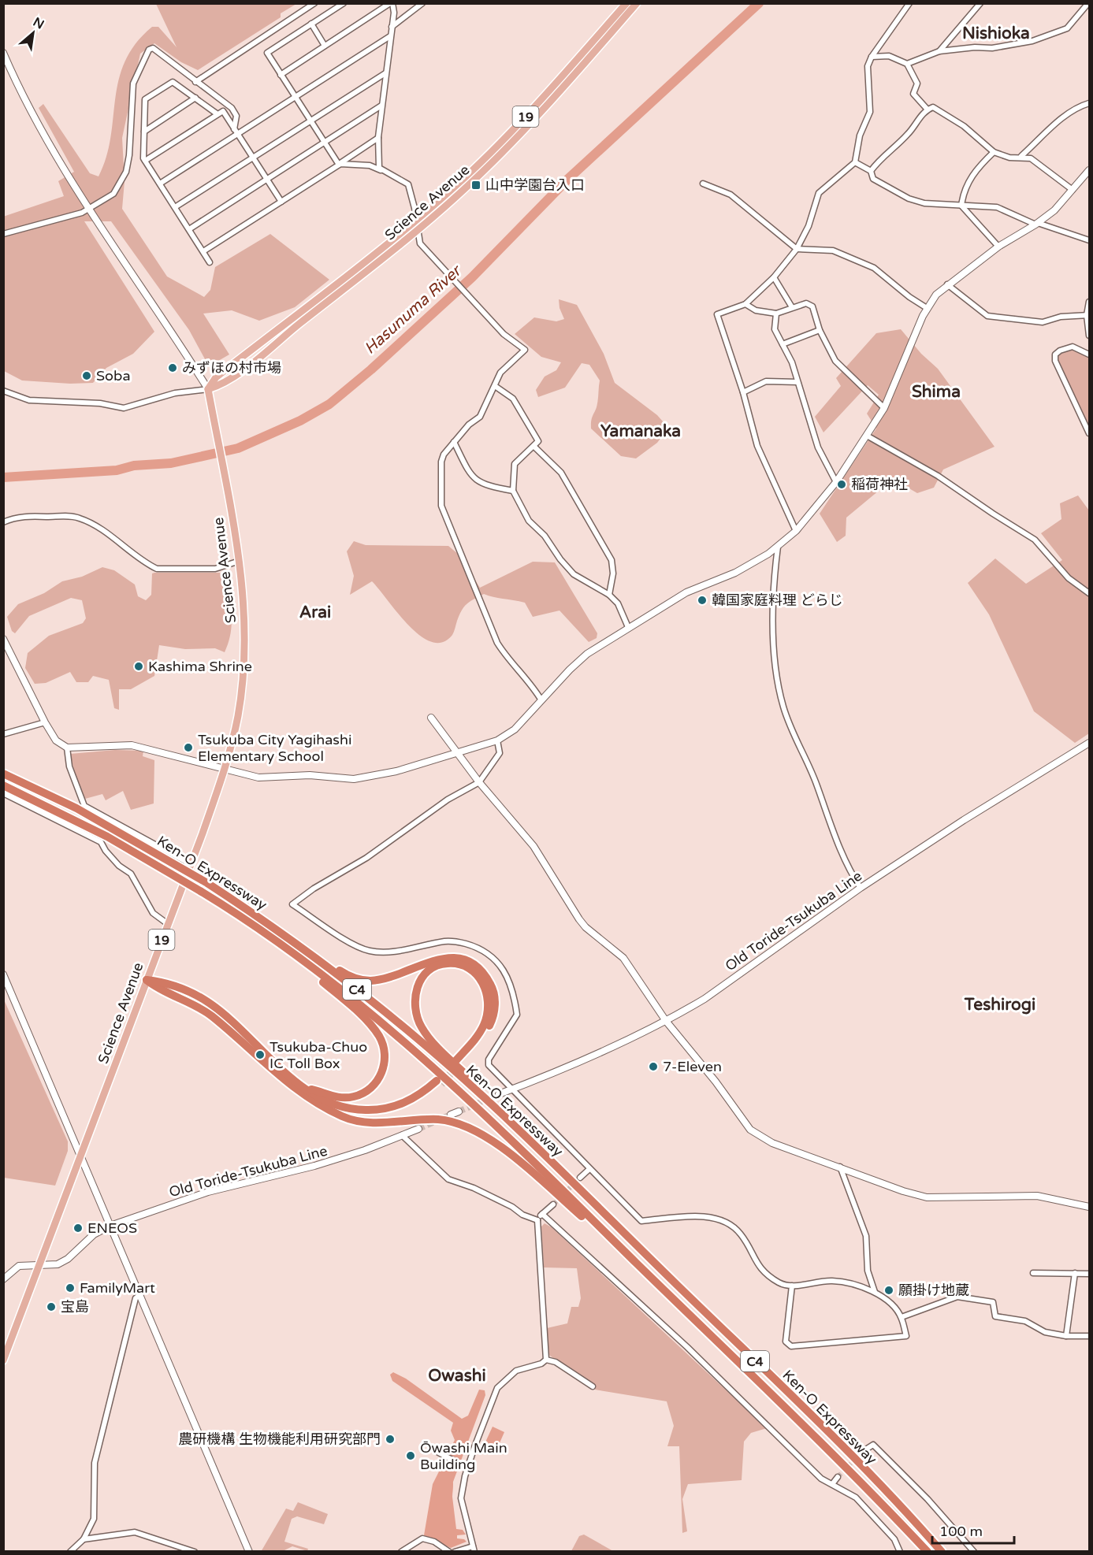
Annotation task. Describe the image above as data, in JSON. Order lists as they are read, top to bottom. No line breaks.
{"streets":{"highway":["Ken-O Expressway","C4"],"main road":["19","Science Avenue"],"street":["Old Toride-Tsukuba Line"]},"crossings":[["Science Avenue","Old Toride-Tsukuba Line"]],"districts":["Nishioka","Shima","Yamanaka","Arai","Teshirogi","Owashi"],"water":["Hasunuma River"],"places":{"transit":["山中学園台入口"],"other":["みずほの村市場","Soba","稲荷神社","韓国家庭料理 どらじ","Kashima Shrine","Tsukuba City Yagihashi Elementary School","Tsukuba-Chuo IC Toll Box","7-Eleven","ENEOS","FamilyMart","願掛け地蔵","宝島","農研機構 生物機能利用研究部門","Ōwashi Main Building"]},"scale_bar":"100 m","north":"top right"}
